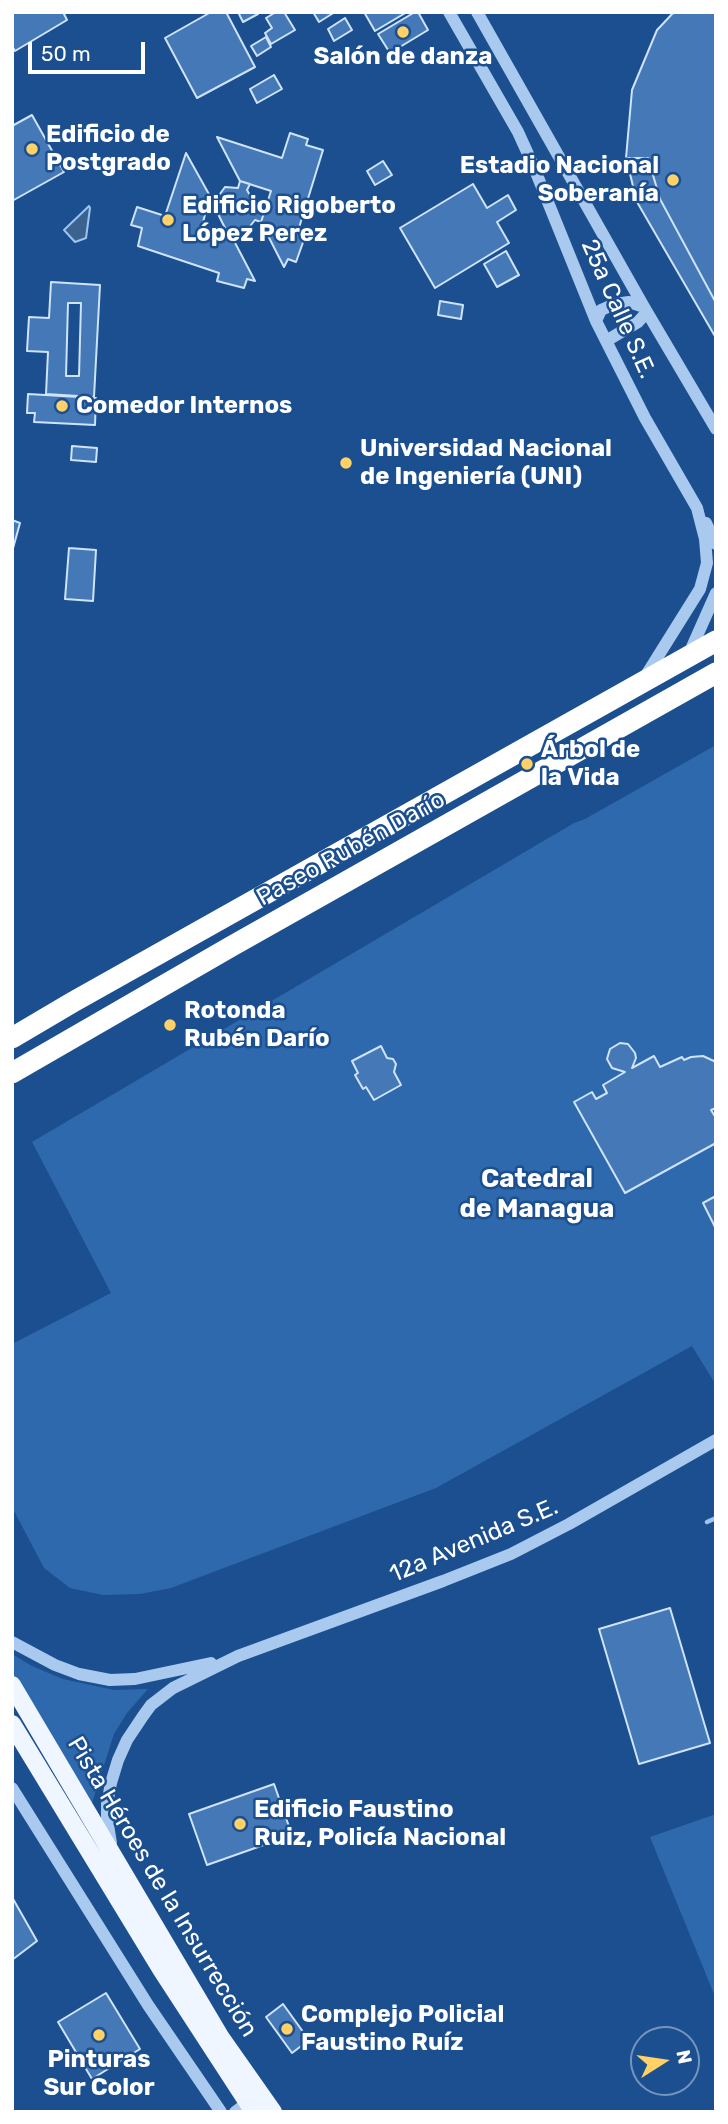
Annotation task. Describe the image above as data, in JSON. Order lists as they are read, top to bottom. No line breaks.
{"streets":{"highway":["Paseo Rubén Darío"],"main road":["Pista Héroes de la Insurrección"],"street":["25a Calle S.E.","12a Avenida S.E."]},"crossings":[["25a Calle S.E.","Paseo Rubén Darío"],["12a Avenida S.E.","Pista Héroes de la Insurrección"]],"districts":["Catedral de Managua"],"places":["Salón de danza","Edificio de Postgrado","Estadio Nacional Soberanía","Edificio Rigoberto López Perez","Comedor Internos","Universidad Nacional de Ingeniería (UNI)","Árbol de la Vida","Rotonda Rubén Darío","Edificio Faustino Ruiz, Policía Nacional","Complejo Policial Faustino Ruíz","Pinturas Sur Color"],"scale_bar":"50 m","north":"right"}
